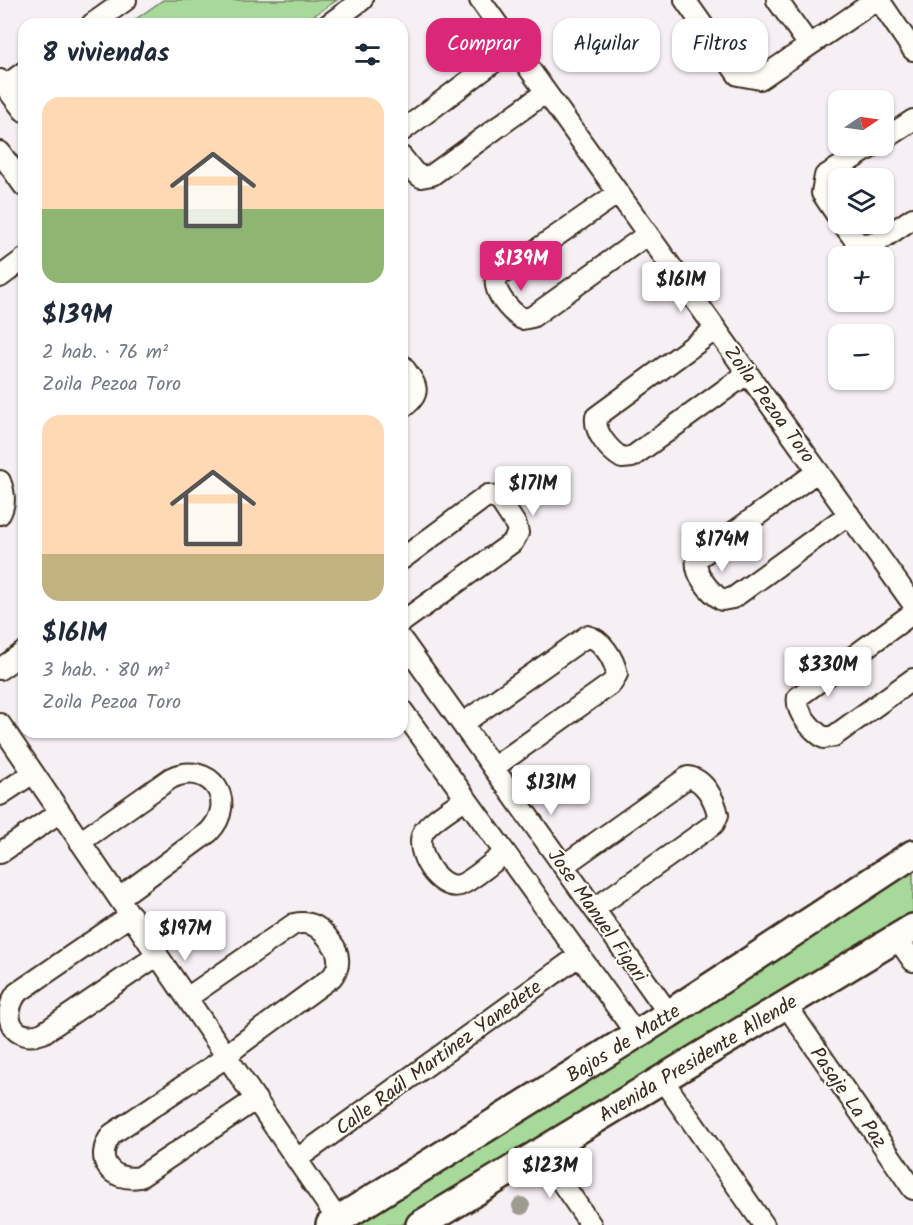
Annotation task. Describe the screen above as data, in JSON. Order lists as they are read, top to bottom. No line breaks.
{"streets":{"main road":["Bajos de Matte","Avenida Presidente Allende"],"street":["Zoila Pezoa Toro","Jose Manuel Figari","Calle Raúl Martínez Yanedete","Pasaje La Paz"]},"crossings":[["Jose Manuel Figari","Bajos de Matte"],["Jose Manuel Figari","Calle Raúl Martínez Yanedete"],["Avenida Presidente Allende","Pasaje La Paz"]],"north":"right","page":{"chip":["Comprar","Alquilar","Filtros"],"heading":"8 viviendas","map_buttons":["+","−"],"list":[{"name":"$139M","note":"2 hab. · 76 m² · Zoila Pezoa Toro"},{"name":"$161M","note":"3 hab. · 80 m² · Zoila Pezoa Toro"}],"price":["$139M","$161M","$171M","$174M","$330M","$131M","$197M","$123M"]}}
